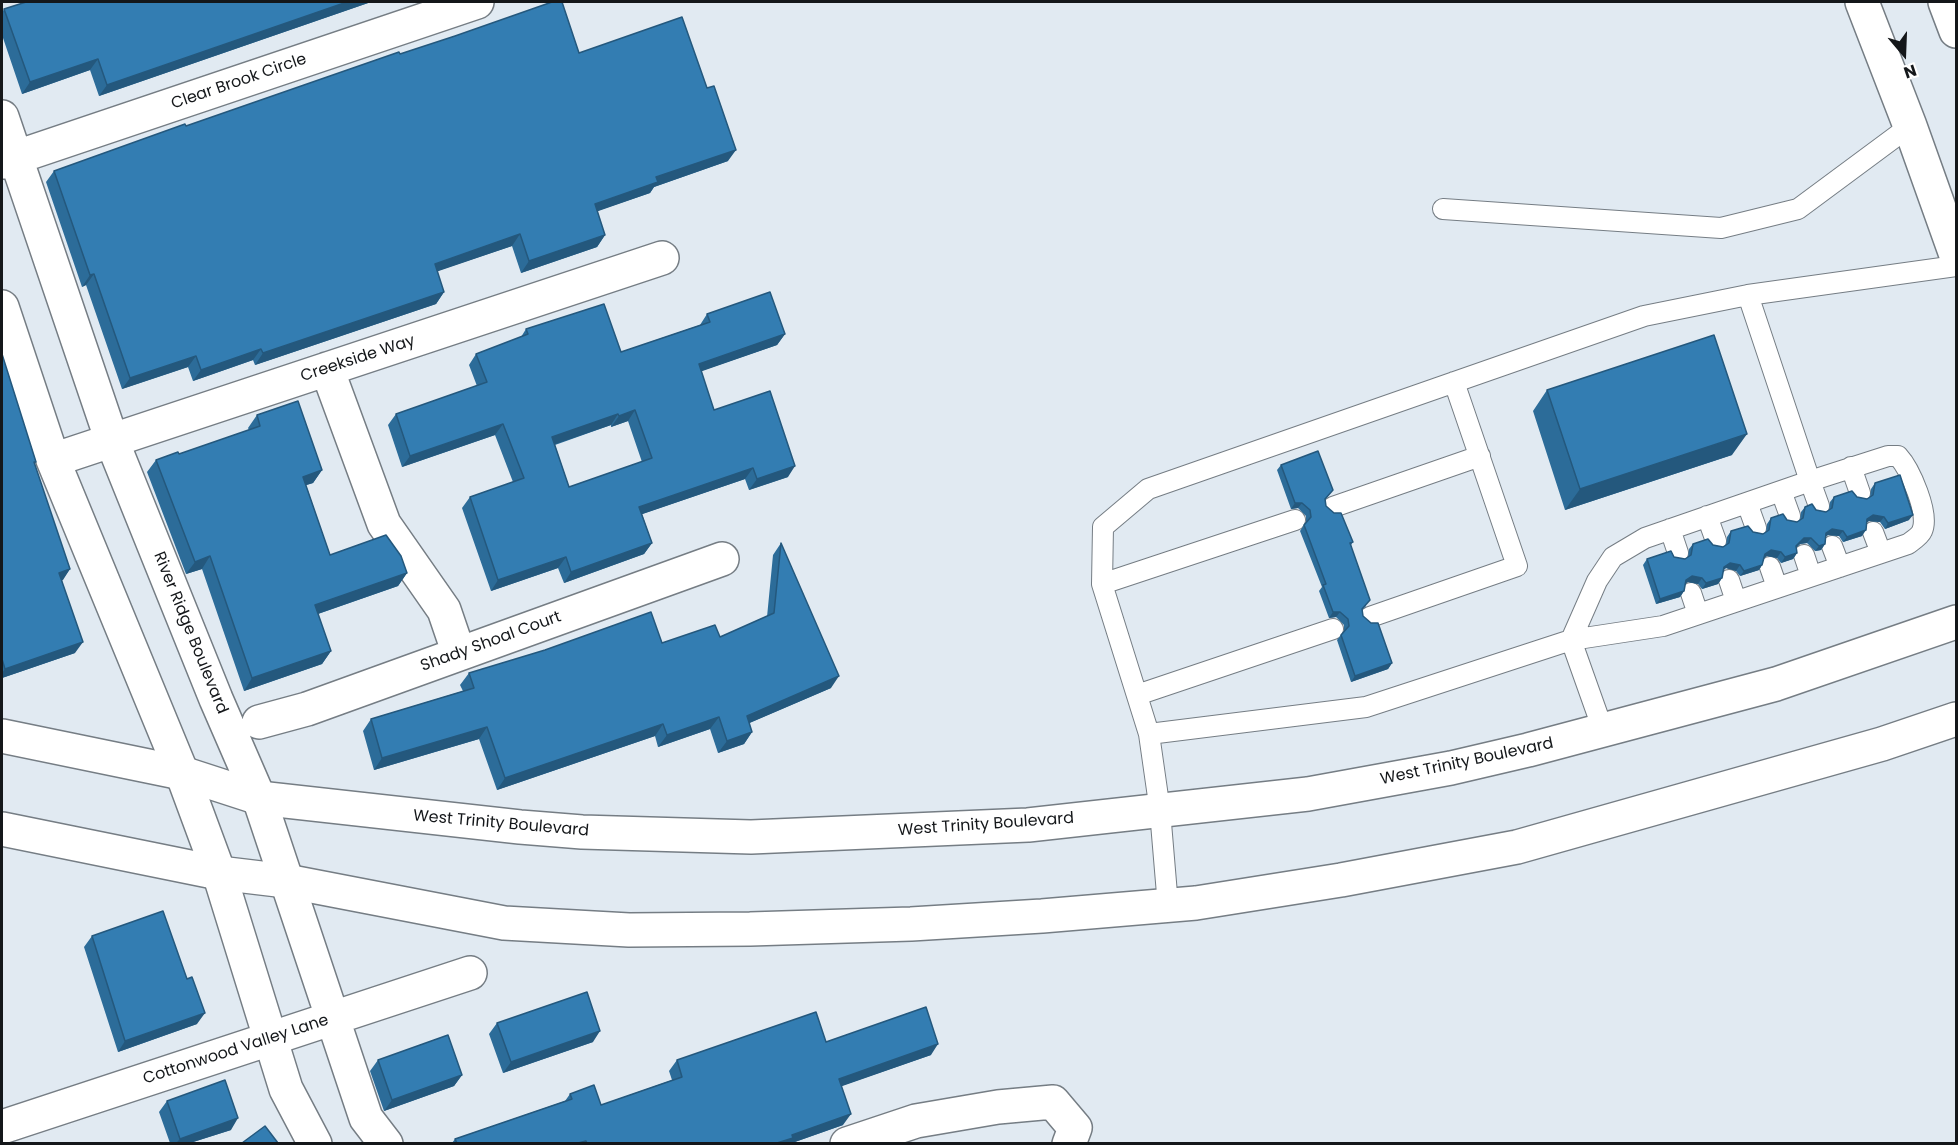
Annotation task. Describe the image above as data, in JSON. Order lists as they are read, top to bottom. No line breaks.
{"streets":{"street":["Clear Brook Circle","Creekside Way","River Ridge Boulevard","Shady Shoal Court","West Trinity Boulevard","Cottonwood Valley Lane"]},"crossings":[["Clear Brook Circle","River Ridge Boulevard"],["Creekside Way","River Ridge Boulevard"],["River Ridge Boulevard","West Trinity Boulevard"],["River Ridge Boulevard","Cottonwood Valley Lane"]],"north":"bottom"}
